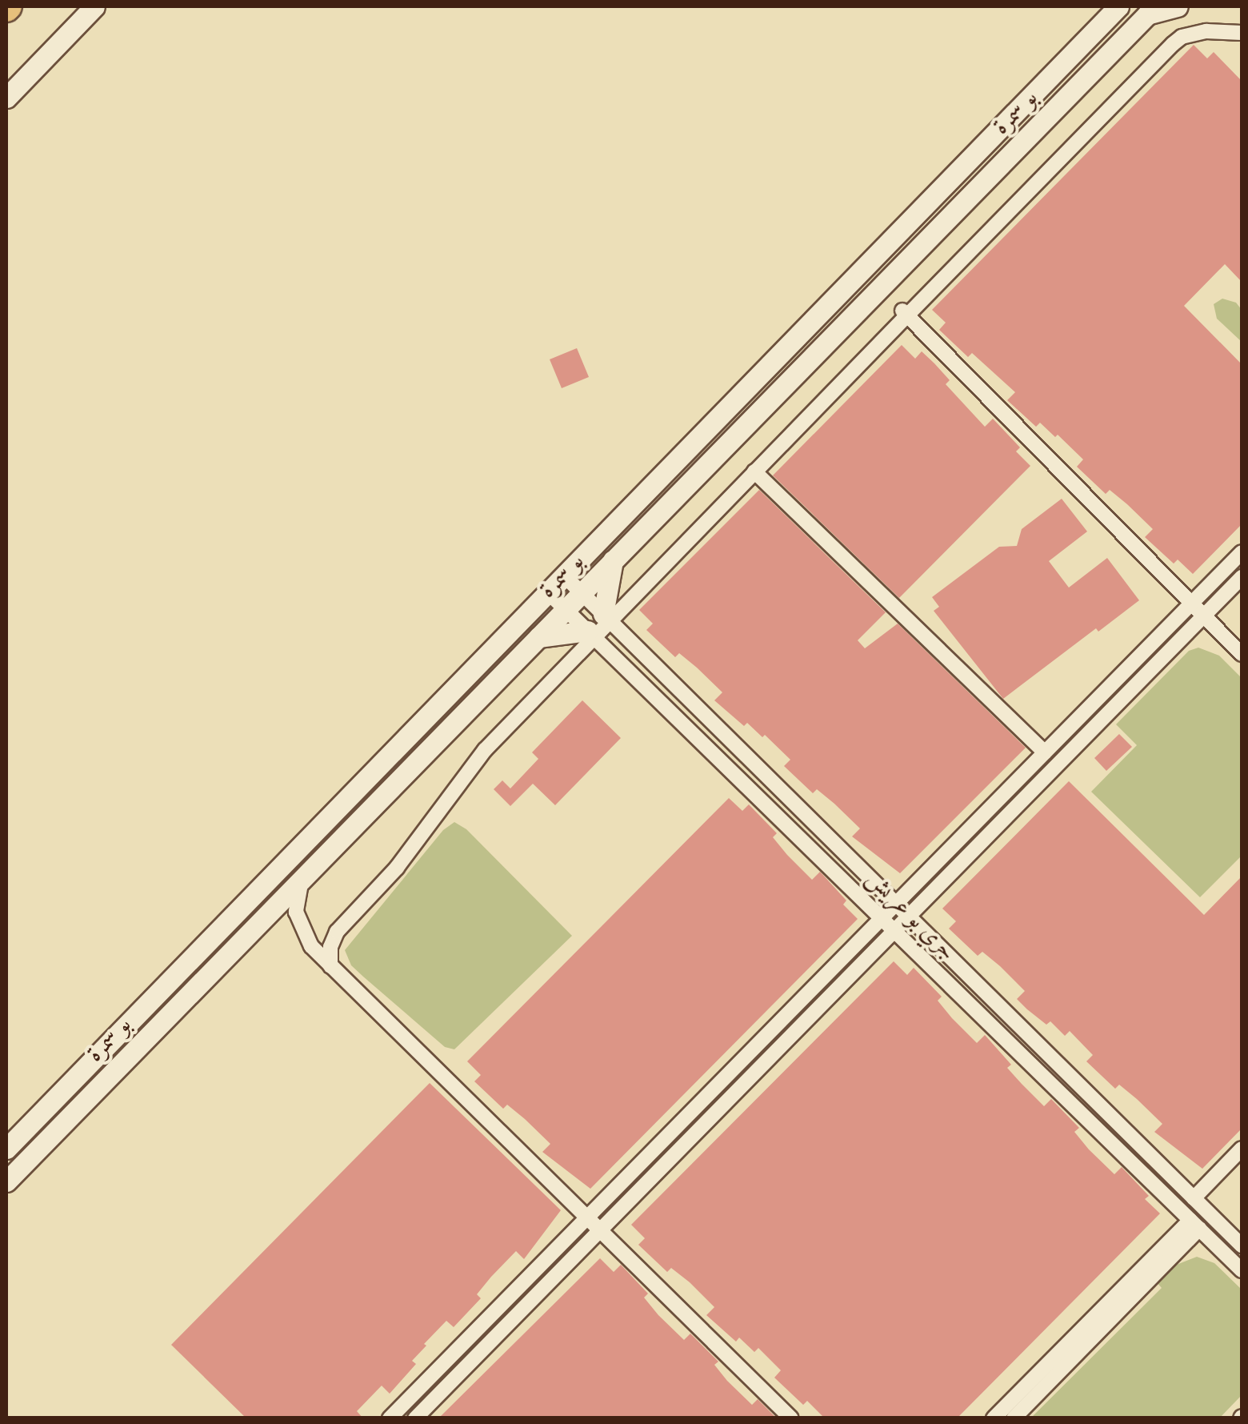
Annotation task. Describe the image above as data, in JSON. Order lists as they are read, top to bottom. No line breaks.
{"streets":{"street":["بو سمرة","جري بو عريش"]},"crossings":[["بو سمرة","جري بو عريش"]]}
